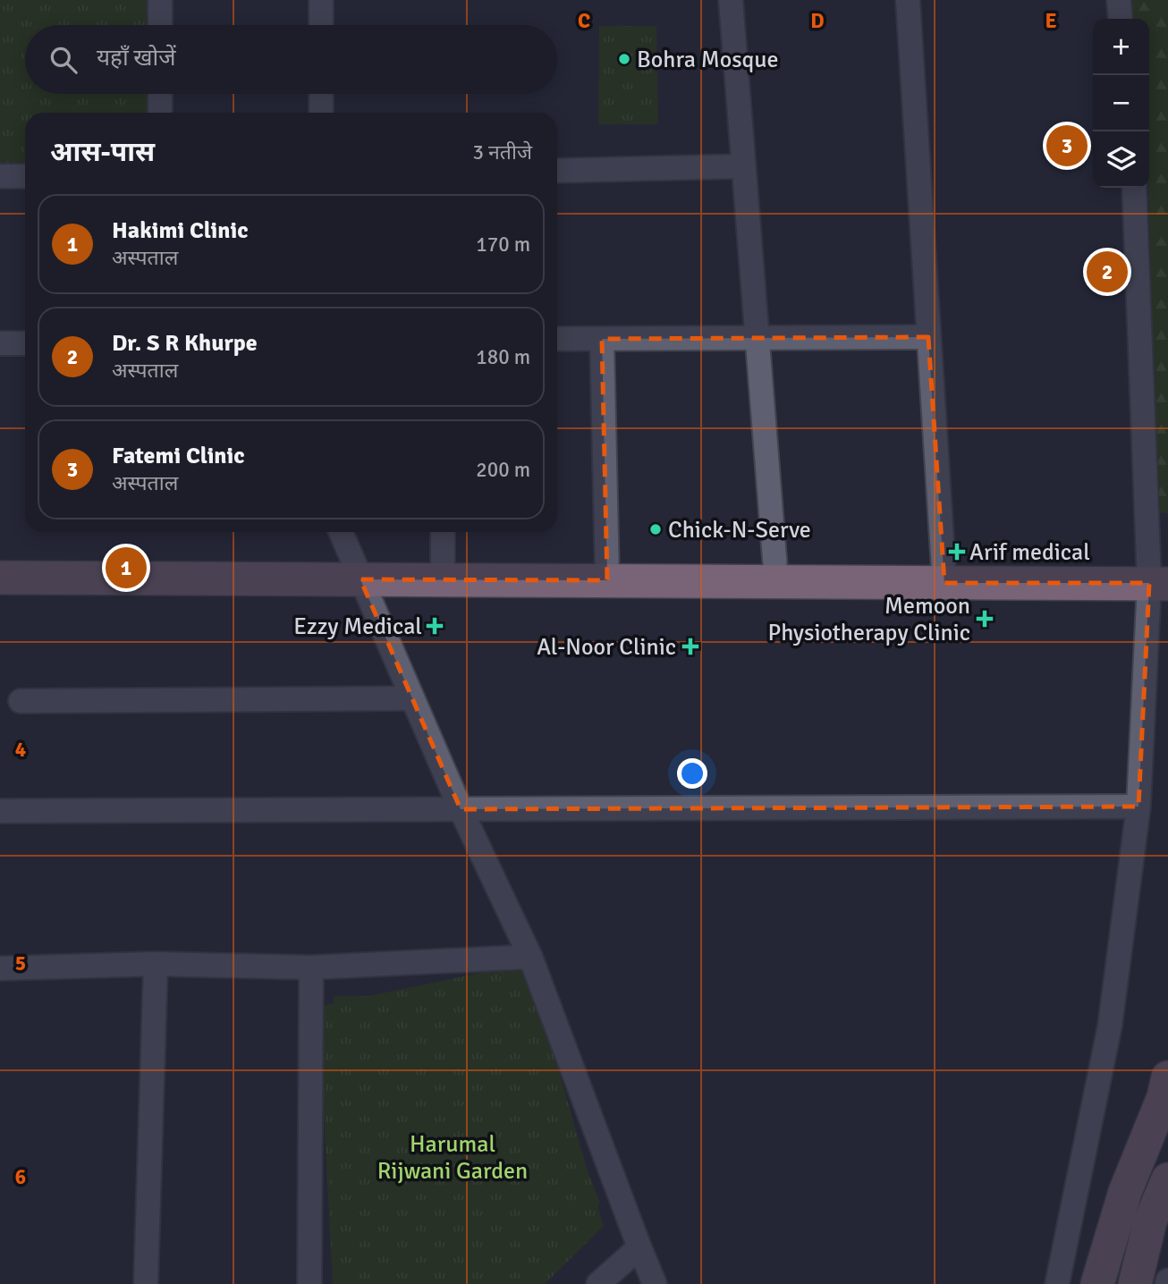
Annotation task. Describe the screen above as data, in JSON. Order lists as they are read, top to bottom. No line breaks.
{"parks":["Harumal Rijwani Garden"],"places":{"other":["Bohra Mosque","Chick-N-Serve"],"health":["Arif medical","Memoon Physiotherapy Clinic","Ezzy Medical","Al-Noor Clinic"]},"page":{"map_buttons":["+","−"],"search":"यहाँ खोजें","heading":["आस-पास","3 नतीजे"],"pins":["3","2","1"],"list":[{"mark":"1","name":"Hakimi Clinic","note":"अस्पताल","value":"170 m"},{"mark":"2","name":"Dr. S R Khurpe","note":"अस्पताल","value":"180 m"},{"mark":"3","name":"Fatemi Clinic","note":"अस्पताल","value":"200 m"}]},"grid":{"columns":["C","D","E"],"rows":["4","5","6"]}}
